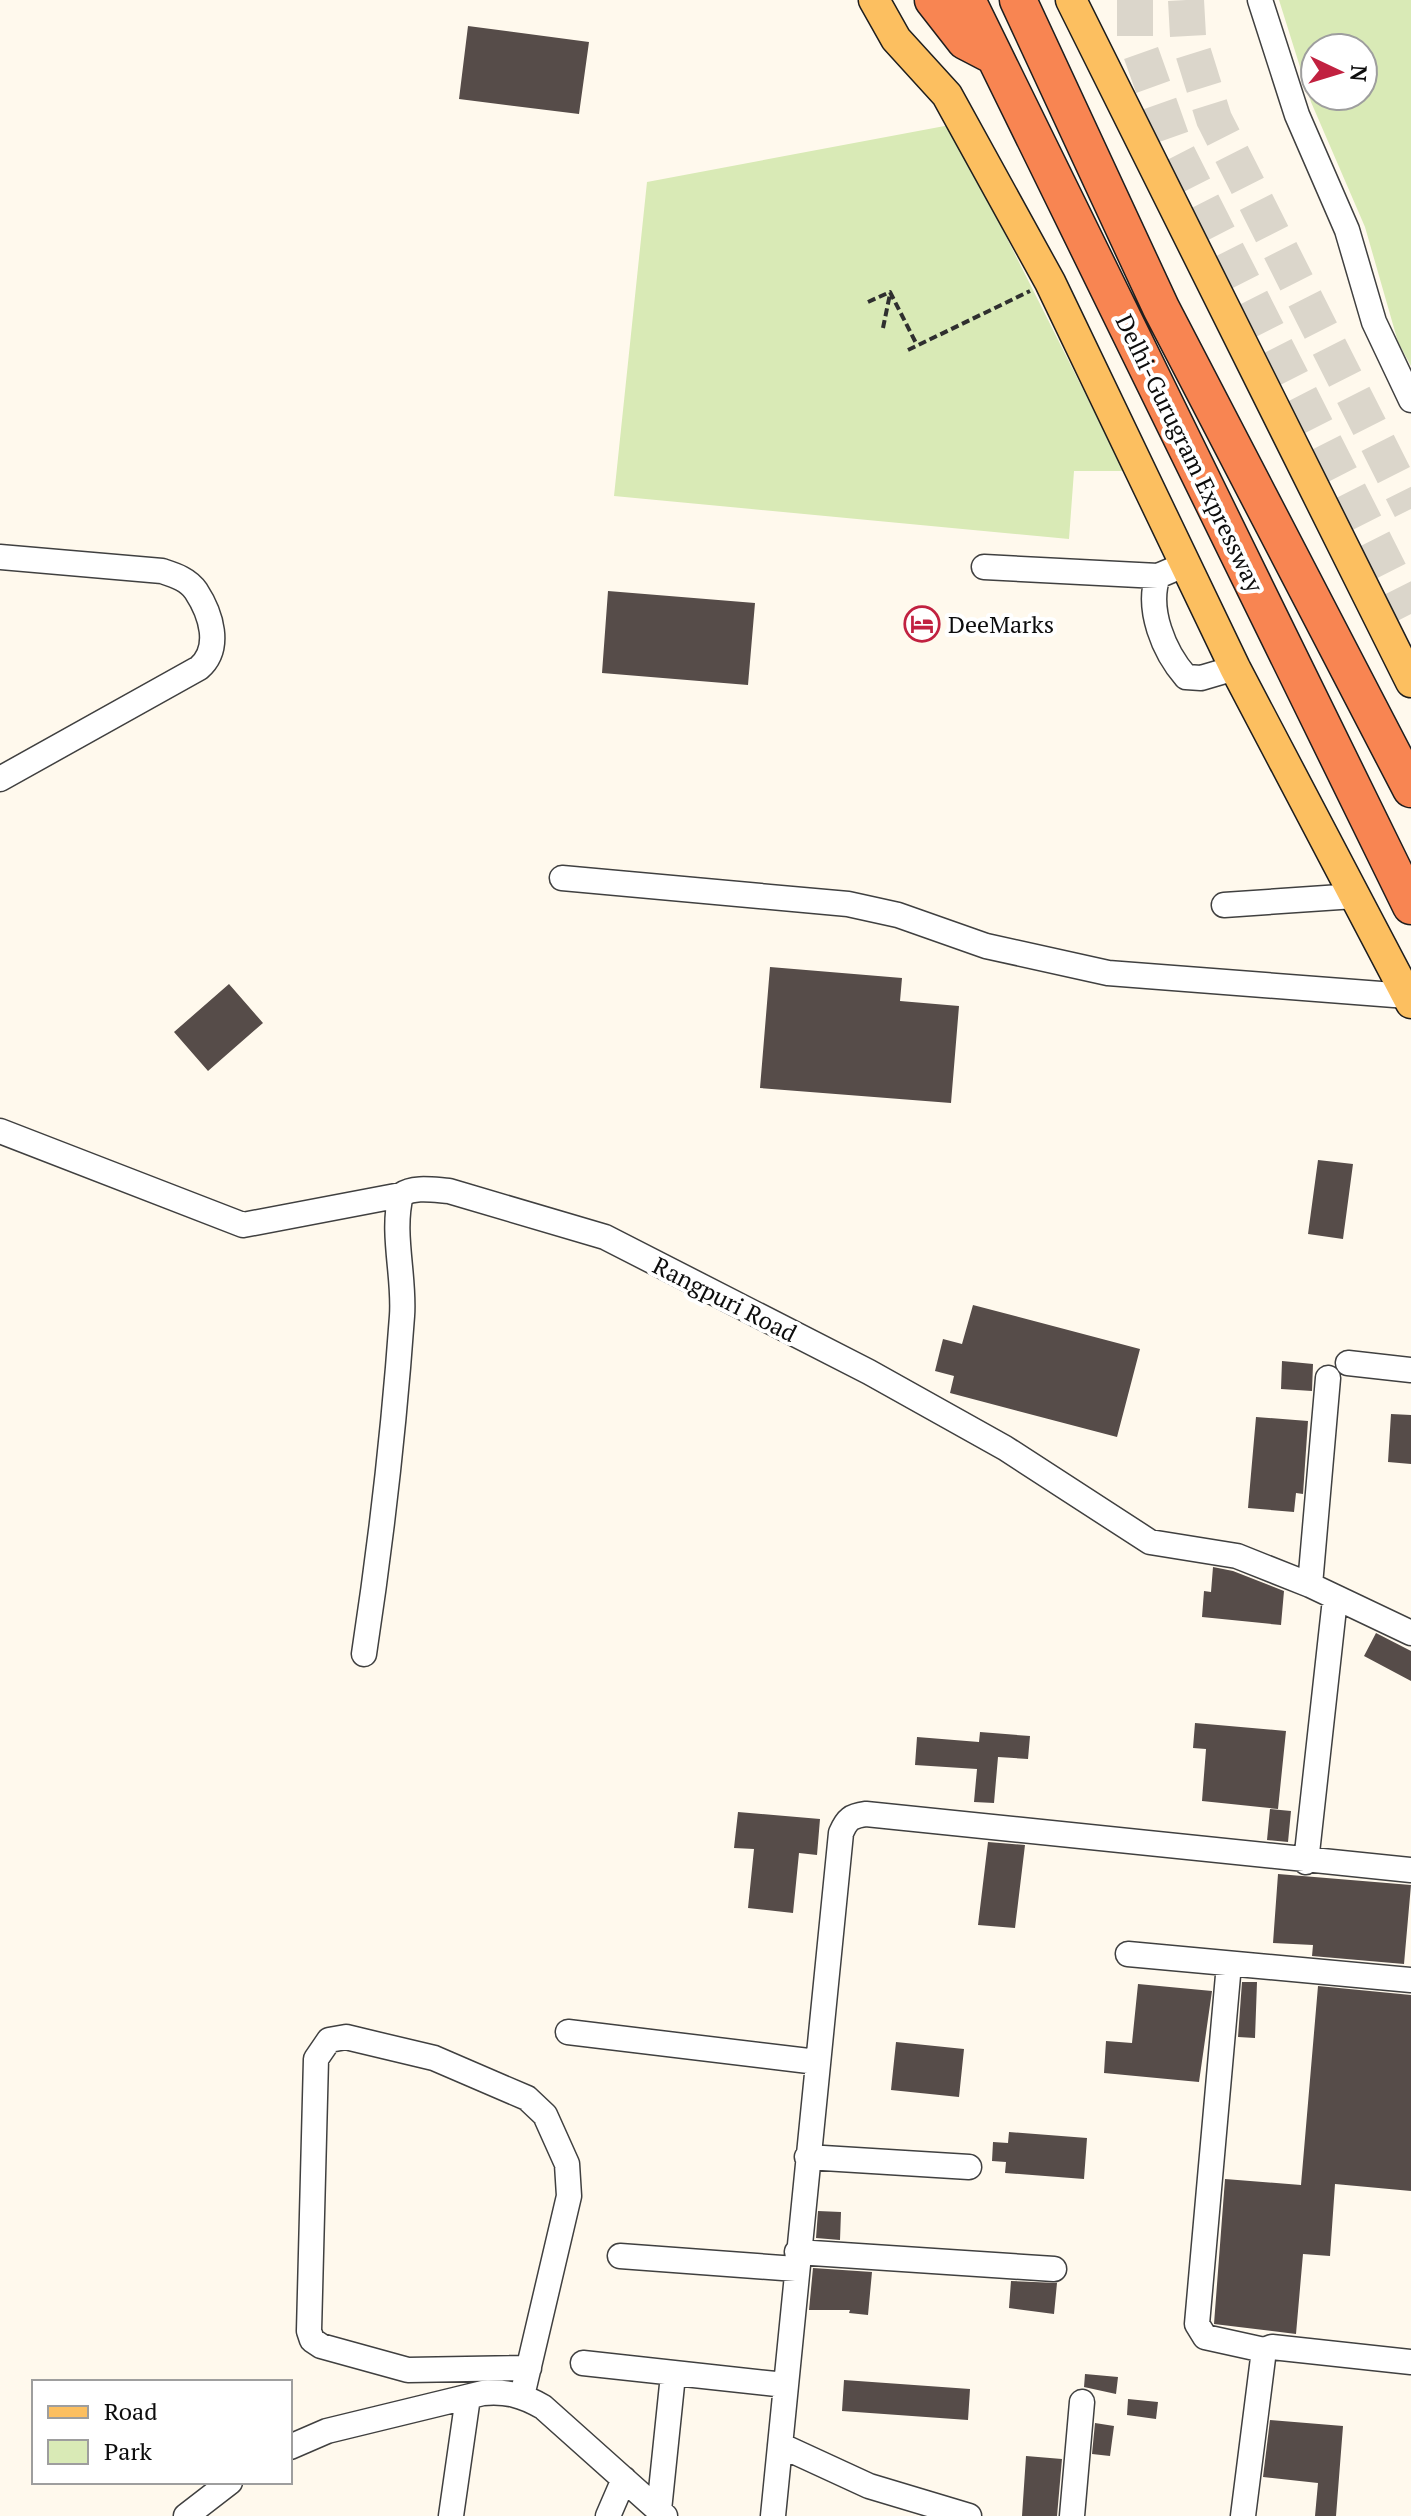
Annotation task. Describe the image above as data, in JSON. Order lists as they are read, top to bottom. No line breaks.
{"streets":{"highway":["Delhi-Gurugram Expressway"],"street":["Rangpuri Road"]},"places":{"hotel":["DeeMarks"]},"legend":["Road","Park"],"north":"right"}
